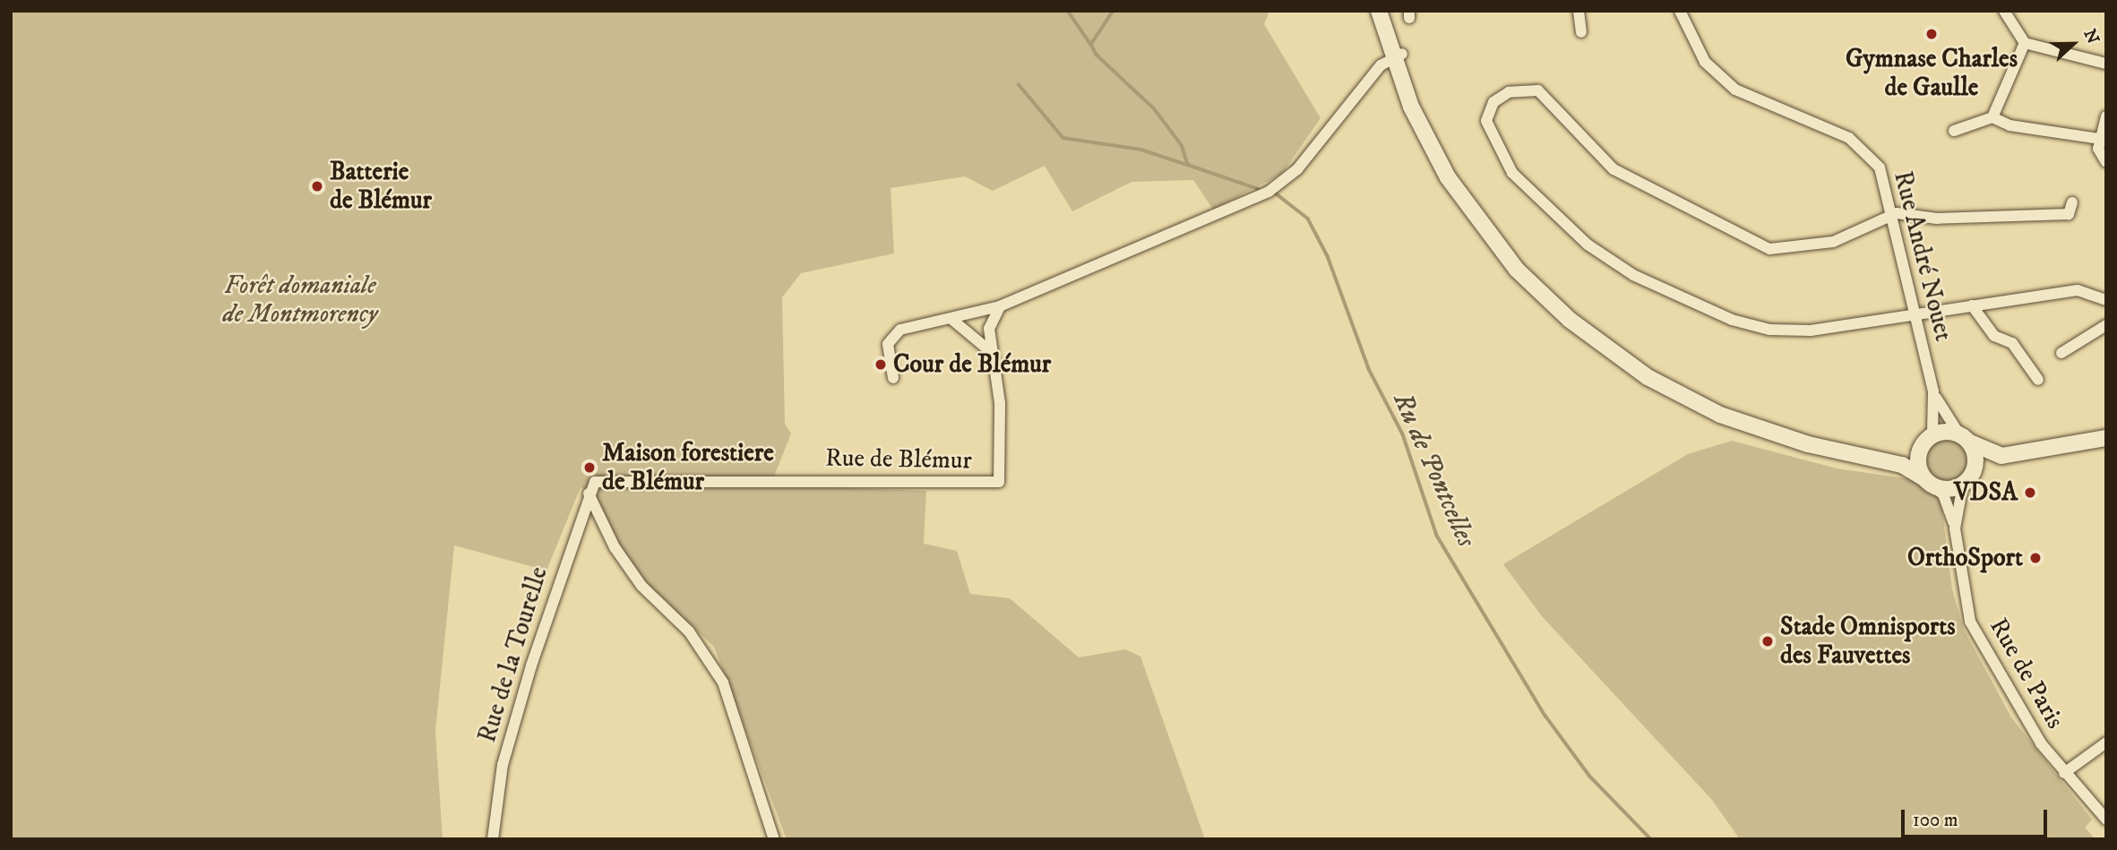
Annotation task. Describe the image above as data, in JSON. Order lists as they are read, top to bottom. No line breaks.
{"streets":{"street":["Rue André Nouet","Rue de Blémur","Rue de la Tourelle","Rue de Paris"]},"crossings":[["Rue André Nouet","Rue de Paris"],["Rue de Blémur","Rue de la Tourelle"]],"water":["Ru de Pontcelles"],"parks":["Forêt domaniale de Montmorency"],"places":["Gymnase Charles de Gaulle","Batterie de Blémur","Cour de Blémur","Maison forestiere de Blémur","VDSA","OrthoSport","Stade Omnisports des Fauvettes"],"scale_bar":"100 m","north":"right"}
